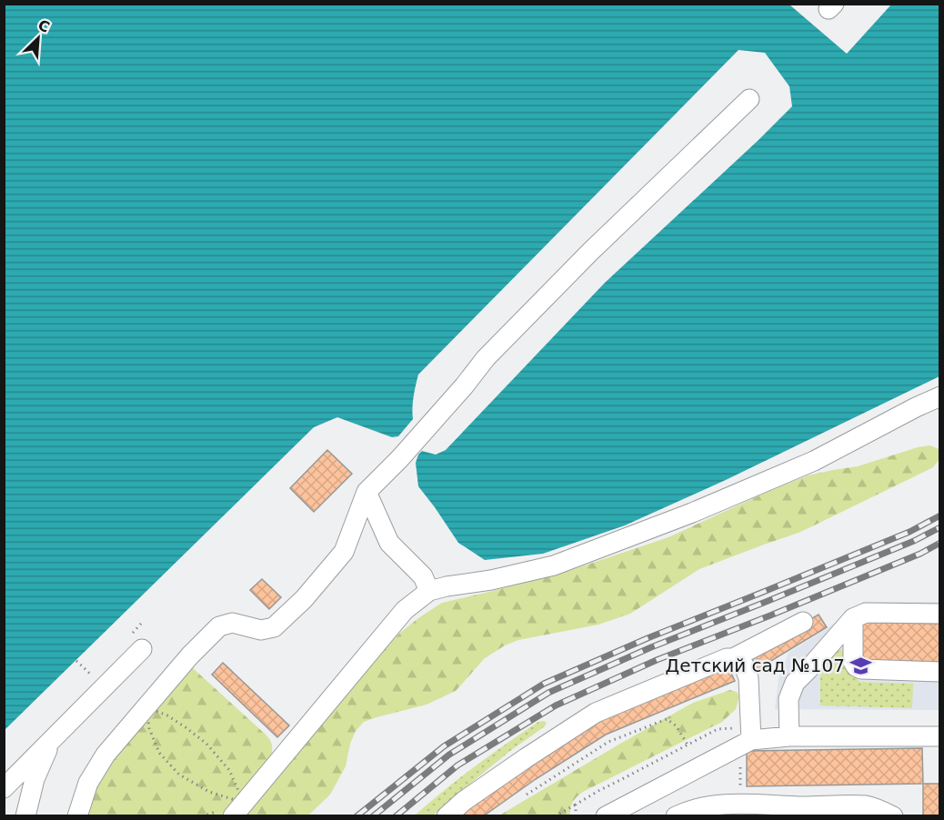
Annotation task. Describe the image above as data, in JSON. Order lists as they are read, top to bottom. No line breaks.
{"places":{"school or university":["Детский сад №107"]},"north":"top right"}
